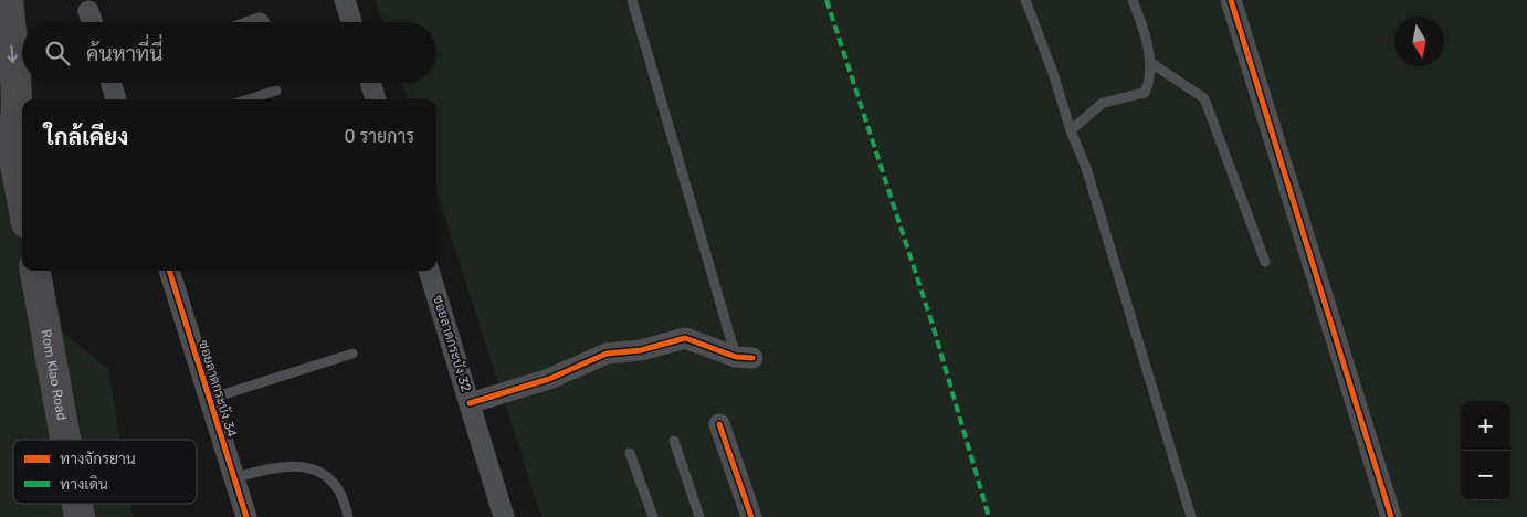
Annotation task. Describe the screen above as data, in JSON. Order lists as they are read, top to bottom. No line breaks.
{"streets":{"main road":["Rom Klao Road"],"street":["ซอยลาดกระบัง 32","ซอยลาดกระบัง 34"]},"legend":["ทางจักรยาน","ทางเดิน"],"north":"bottom","page":{"search":"ค้นหาที่นี่","heading":["ใกล้เคียง","0 รายการ"],"map_buttons":["+","−"]}}
